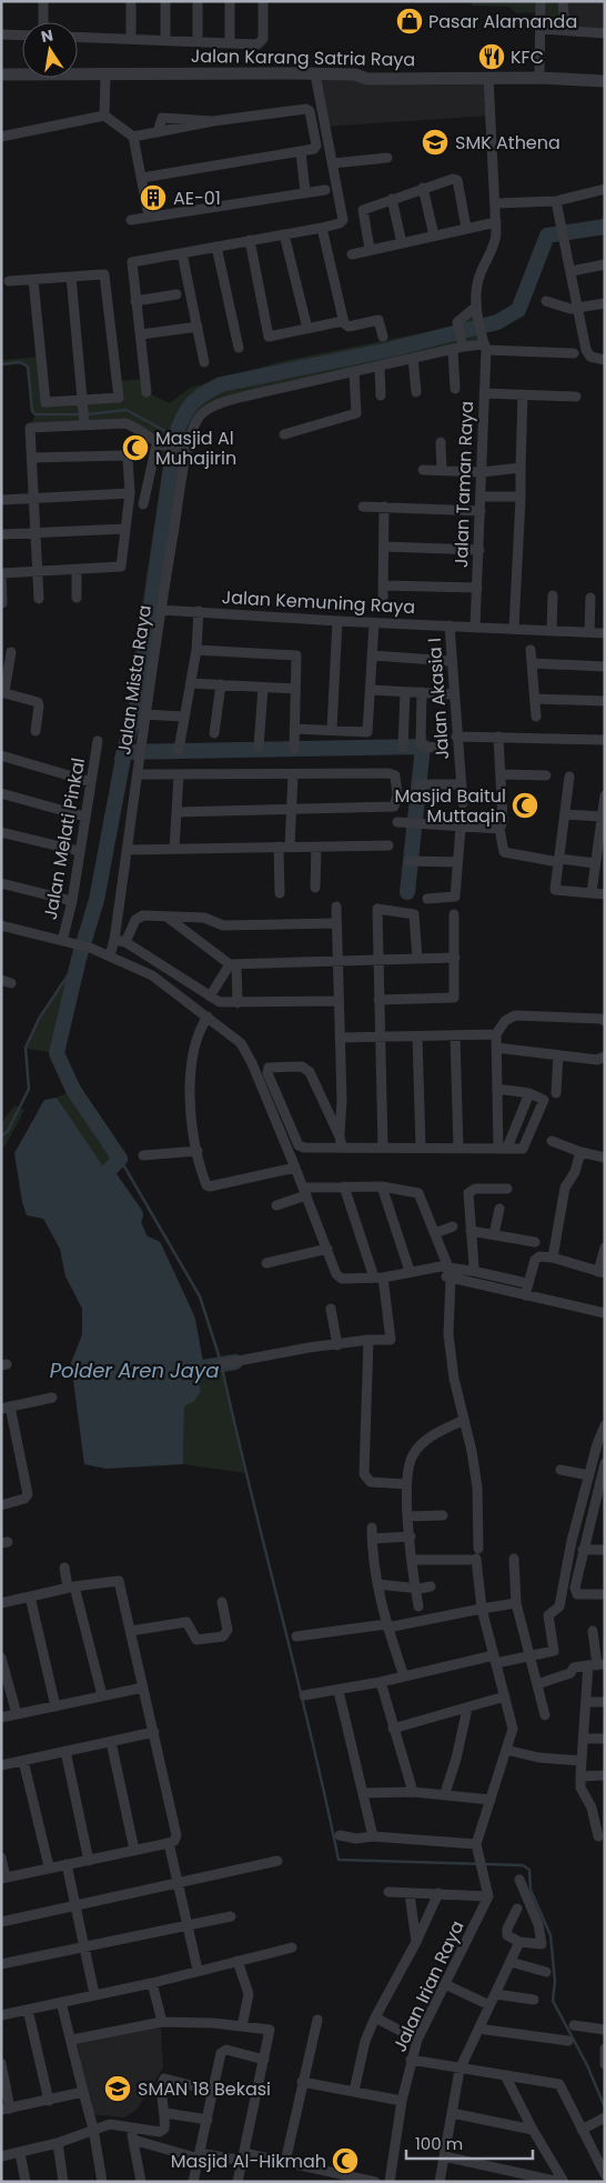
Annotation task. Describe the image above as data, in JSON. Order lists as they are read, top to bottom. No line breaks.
{"streets":{"street":["Jalan Karang Satria Raya","Jalan Taman Raya","Jalan Kemuning Raya","Jalan Mista Raya","Jalan Akasia I","Jalan Melati Pinkal","Jalan Irian Raya"]},"crossings":[["Jalan Karang Satria Raya","Jalan Taman Raya"],["Jalan Taman Raya","Jalan Kemuning Raya"],["Jalan Kemuning Raya","Jalan Mista Raya"],["Jalan Kemuning Raya","Jalan Akasia I"]],"water":["Polder Aren Jaya"],"places":{"shop":["Pasar Alamanda"],"restaurant":["KFC"],"school or university":["SMK Athena","SMAN 18 Bekasi"],"building":["AE-01"],"mosque":["Masjid Al Muhajirin","Masjid Baitul Muttaqin","Masjid Al-Hikmah"]},"scale_bar":"100 m","north":"top"}
